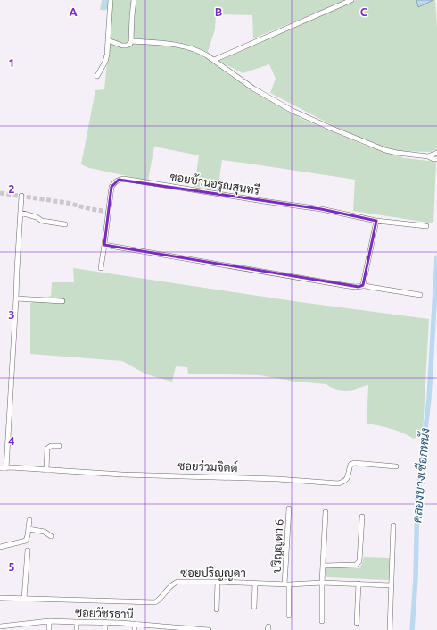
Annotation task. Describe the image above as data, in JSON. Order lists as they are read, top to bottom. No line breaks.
{"streets":{"street":["ซอยบ้านอรุณสุนทรี","ซอยร่วมจิตต์","ปริญญดา 6","ซอยปริญญดา","ซอยวัชรธานี"]},"crossings":[["ปริญญดา 6","ซอยปริญญดา"]],"water":["คลองบางเชือกหนัง"],"grid":{"columns":["A","B","C"],"rows":["1","2","3","4","5"]}}
